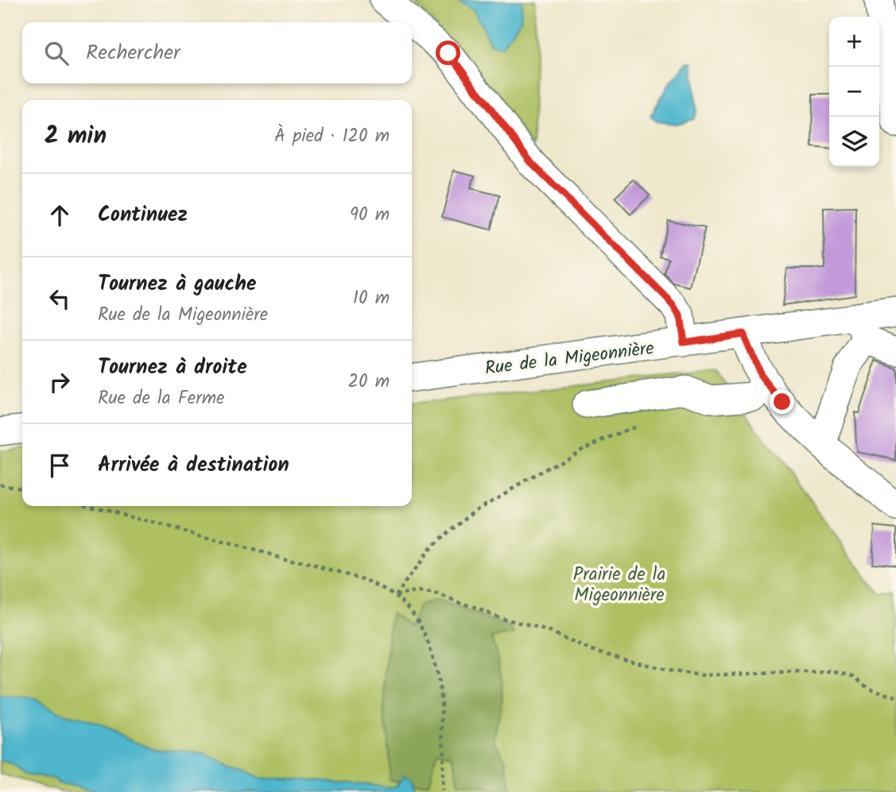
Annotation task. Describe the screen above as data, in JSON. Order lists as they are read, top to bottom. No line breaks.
{"streets":{"street":["Rue de la Migeonnière"]},"parks":["Prairie de la Migeonnière"],"page":{"map_buttons":["+","−"],"search":"Rechercher","heading":["2 min","À pied · 120 m"],"list":[["Continuez","90 m"],["Tournez à gauche","Rue de la Migeonnière","10 m"],["Tournez à droite","Rue de la Ferme","20 m"],"Arrivée à destination"]}}
